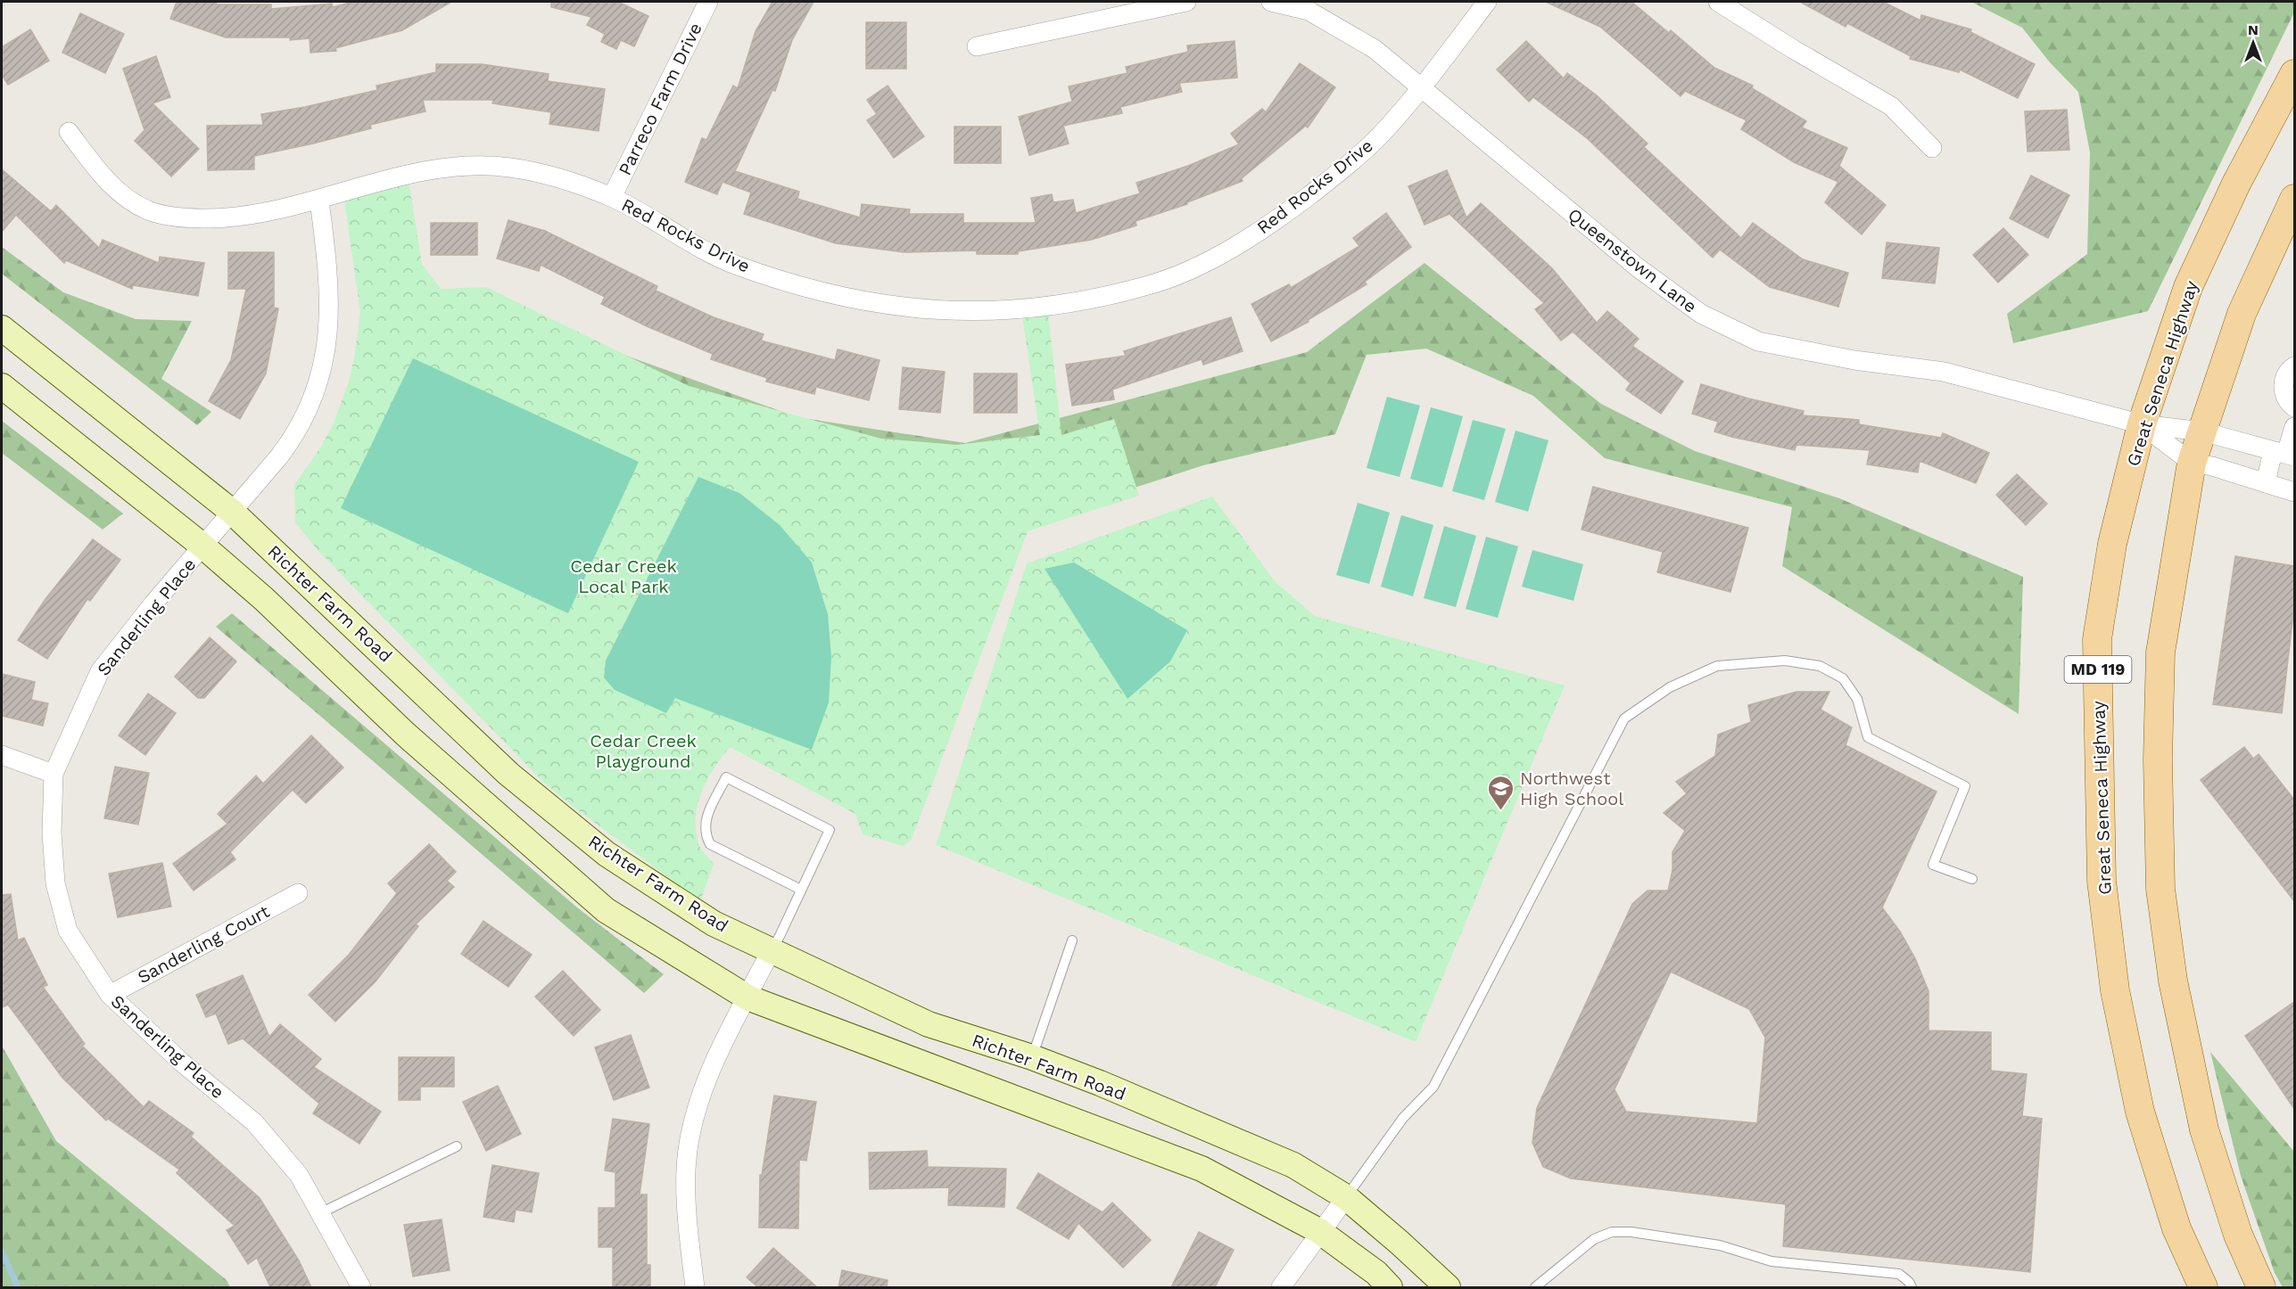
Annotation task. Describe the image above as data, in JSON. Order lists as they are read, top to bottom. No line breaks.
{"streets":{"main road":["Great Seneca Highway","Richter Farm Road","MD 119"],"street":["Parreco Farm Drive","Red Rocks Drive","Queenstown Lane","Sanderling Place","Sanderling Court"]},"crossings":[["Parreco Farm Drive","Red Rocks Drive"],["Red Rocks Drive","Queenstown Lane"],["Red Rocks Drive","Sanderling Place"],["Queenstown Lane","Great Seneca Highway"],["Richter Farm Road","Sanderling Place"],["Sanderling Place","Sanderling Court"]],"parks":["Cedar Creek Local Park","Cedar Creek Playground"],"places":{"school or university":["Northwest High School"]},"north":"top"}
